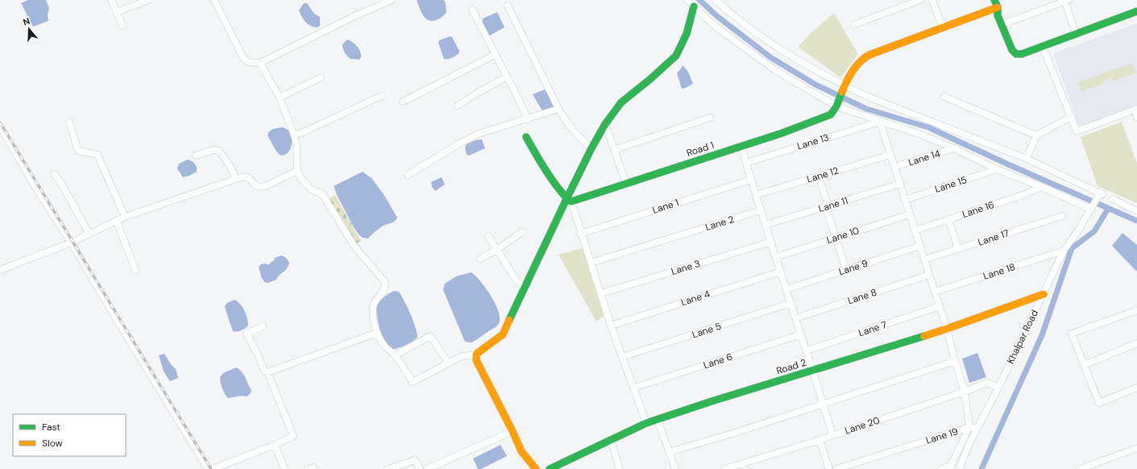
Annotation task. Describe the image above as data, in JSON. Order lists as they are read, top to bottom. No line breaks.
{"streets":{"street":["Lane 13","Road 1","Lane 14","Lane 12","Lane 15","Lane 11","Lane 1","Lane 16","Lane 2","Lane 10","Lane 17","Lane 3","Lane 9","Lane 18","Lane 8","Lane 4","Lane 7","Lane 5","Khalpar Road","Lane 6","Road 2","Lane 20","Lane 19"]},"crossings":[["Lane 13","Lane 19"],["Lane 14","Lane 19"],["Lane 12","Lane 19"],["Lane 15","Lane 19"],["Lane 11","Lane 19"],["Lane 16","Lane 19"],["Lane 10","Lane 19"],["Lane 17","Lane 19"],["Lane 9","Lane 19"],["Lane 18","Khalpar Road"],["Lane 18","Lane 19"],["Lane 8","Lane 19"],["Lane 7","Lane 19"],["Khalpar Road","Road 2"],["Khalpar Road","Lane 20"],["Road 2","Lane 19"],["Lane 20","Lane 19"]],"legend":["Fast","Slow"],"north":"top"}
